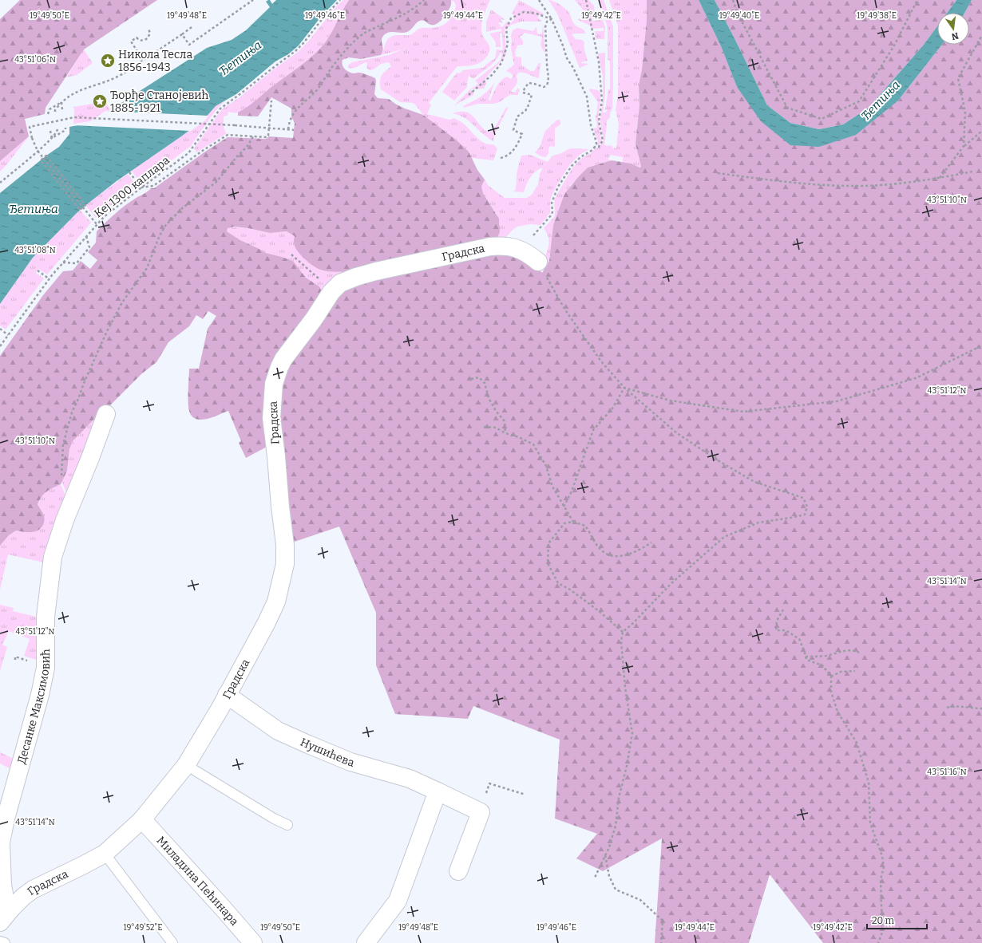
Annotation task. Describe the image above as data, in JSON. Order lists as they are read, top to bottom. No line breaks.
{"streets":{"street":["Градска","Десанке Максимовић","Нушићева","Миладина Пећинара"],"path":["Кеј 1300 каплара"]},"crossings":[["Градска","Десанке Максимовић"],["Градска","Нушићева"],["Градска","Миладина Пећинара"]],"water":["Ђетиња"],"places":{"place":["Никола Тесла 1856-1943","Ђорђе Станојевић 1885-1921"]},"scale_bar":"20 m","north":"bottom","coordinates":["19°49'50\"E","19°49'48\"E","19°49'46\"E","19°49'44\"E","19°49'42\"E","19°49'40\"E","19°49'38\"E","43°51'06\"N","43°51'10\"N","43°51'08\"N","43°51'12\"N","43°51'14\"N","43°51'16\"N","19°49'52\"E"]}
